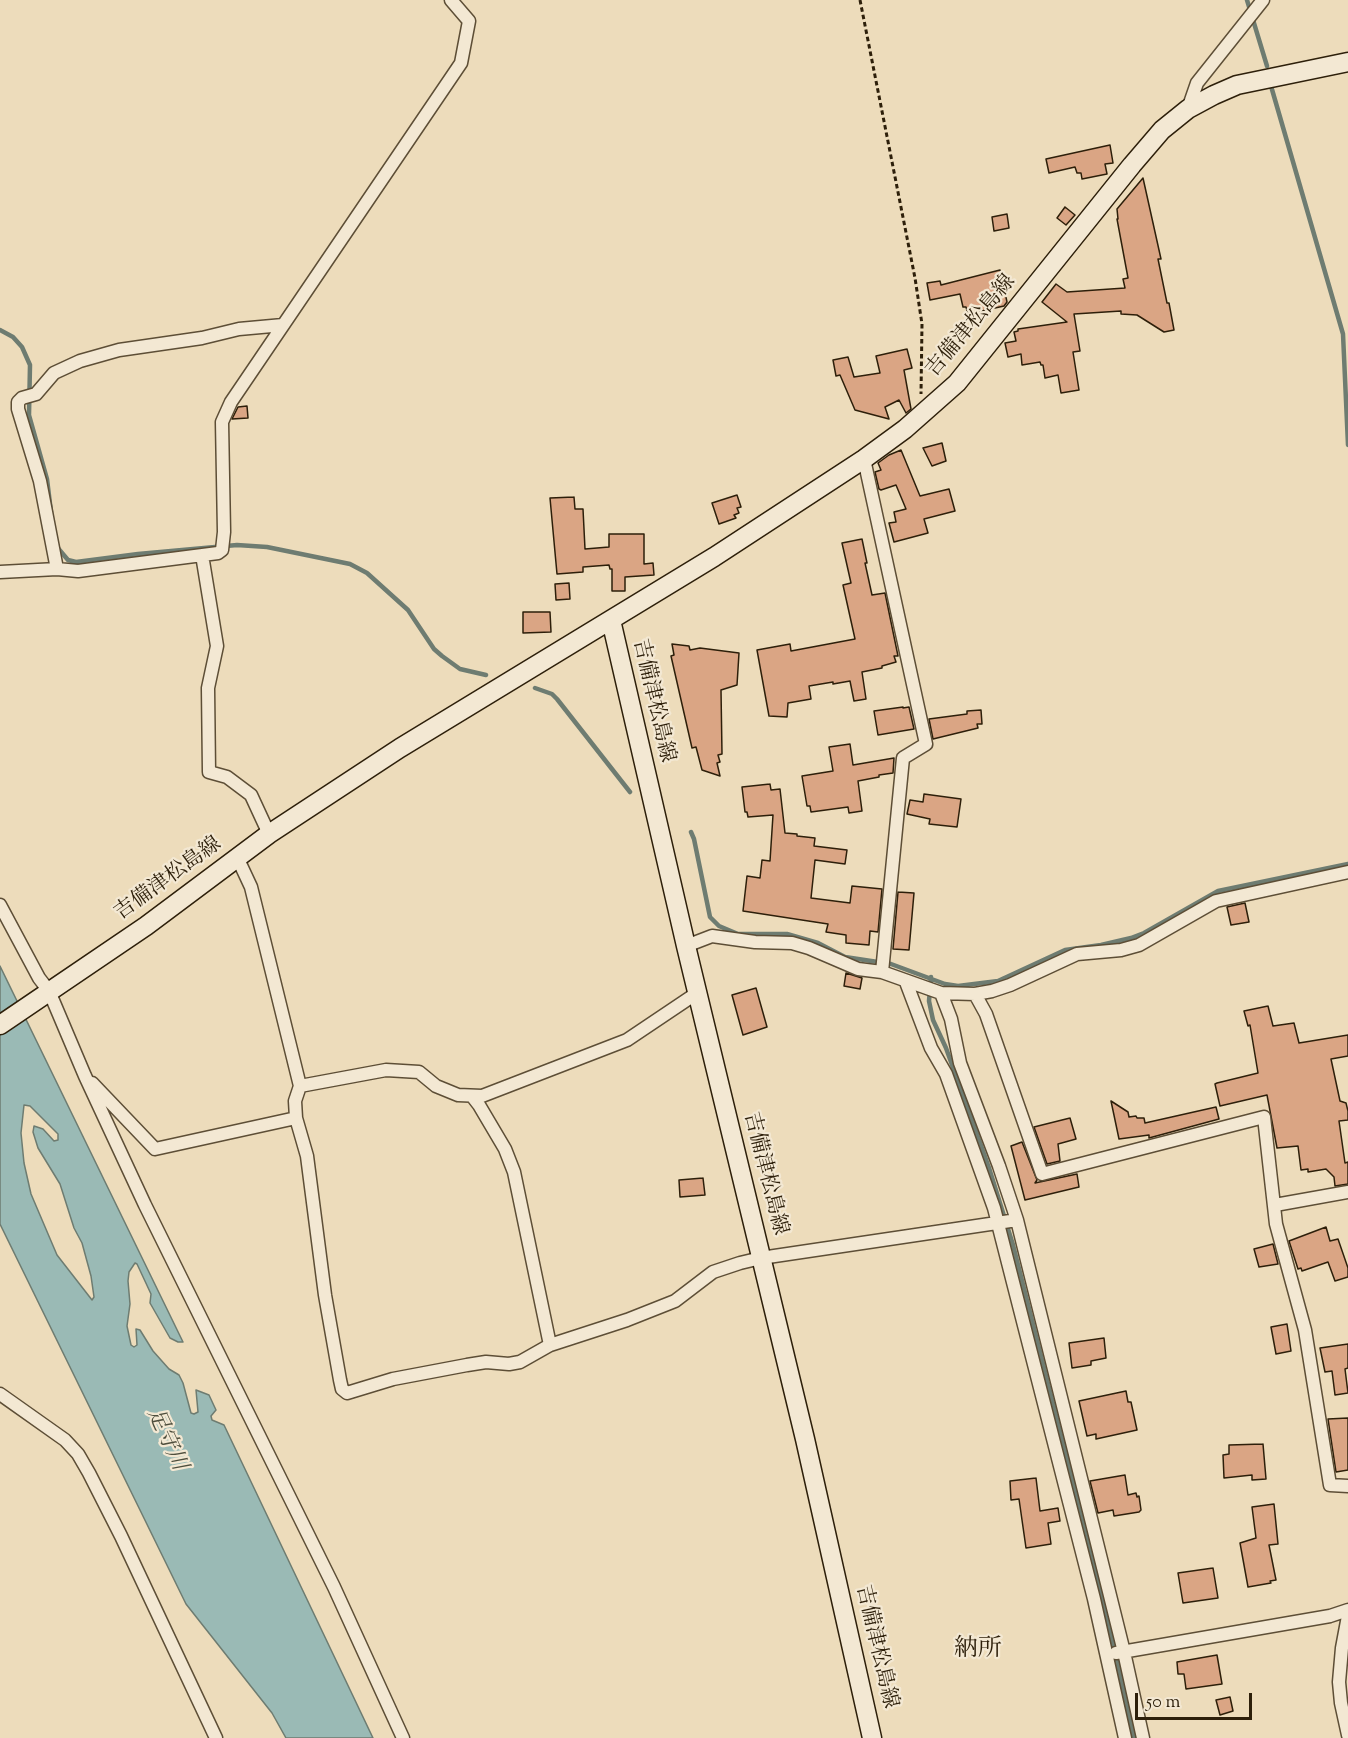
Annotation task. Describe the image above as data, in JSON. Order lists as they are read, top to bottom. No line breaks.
{"streets":{"main road":["吉備津松島線"]},"districts":["納所"],"water":["足守川"],"scale_bar":"50 m"}
